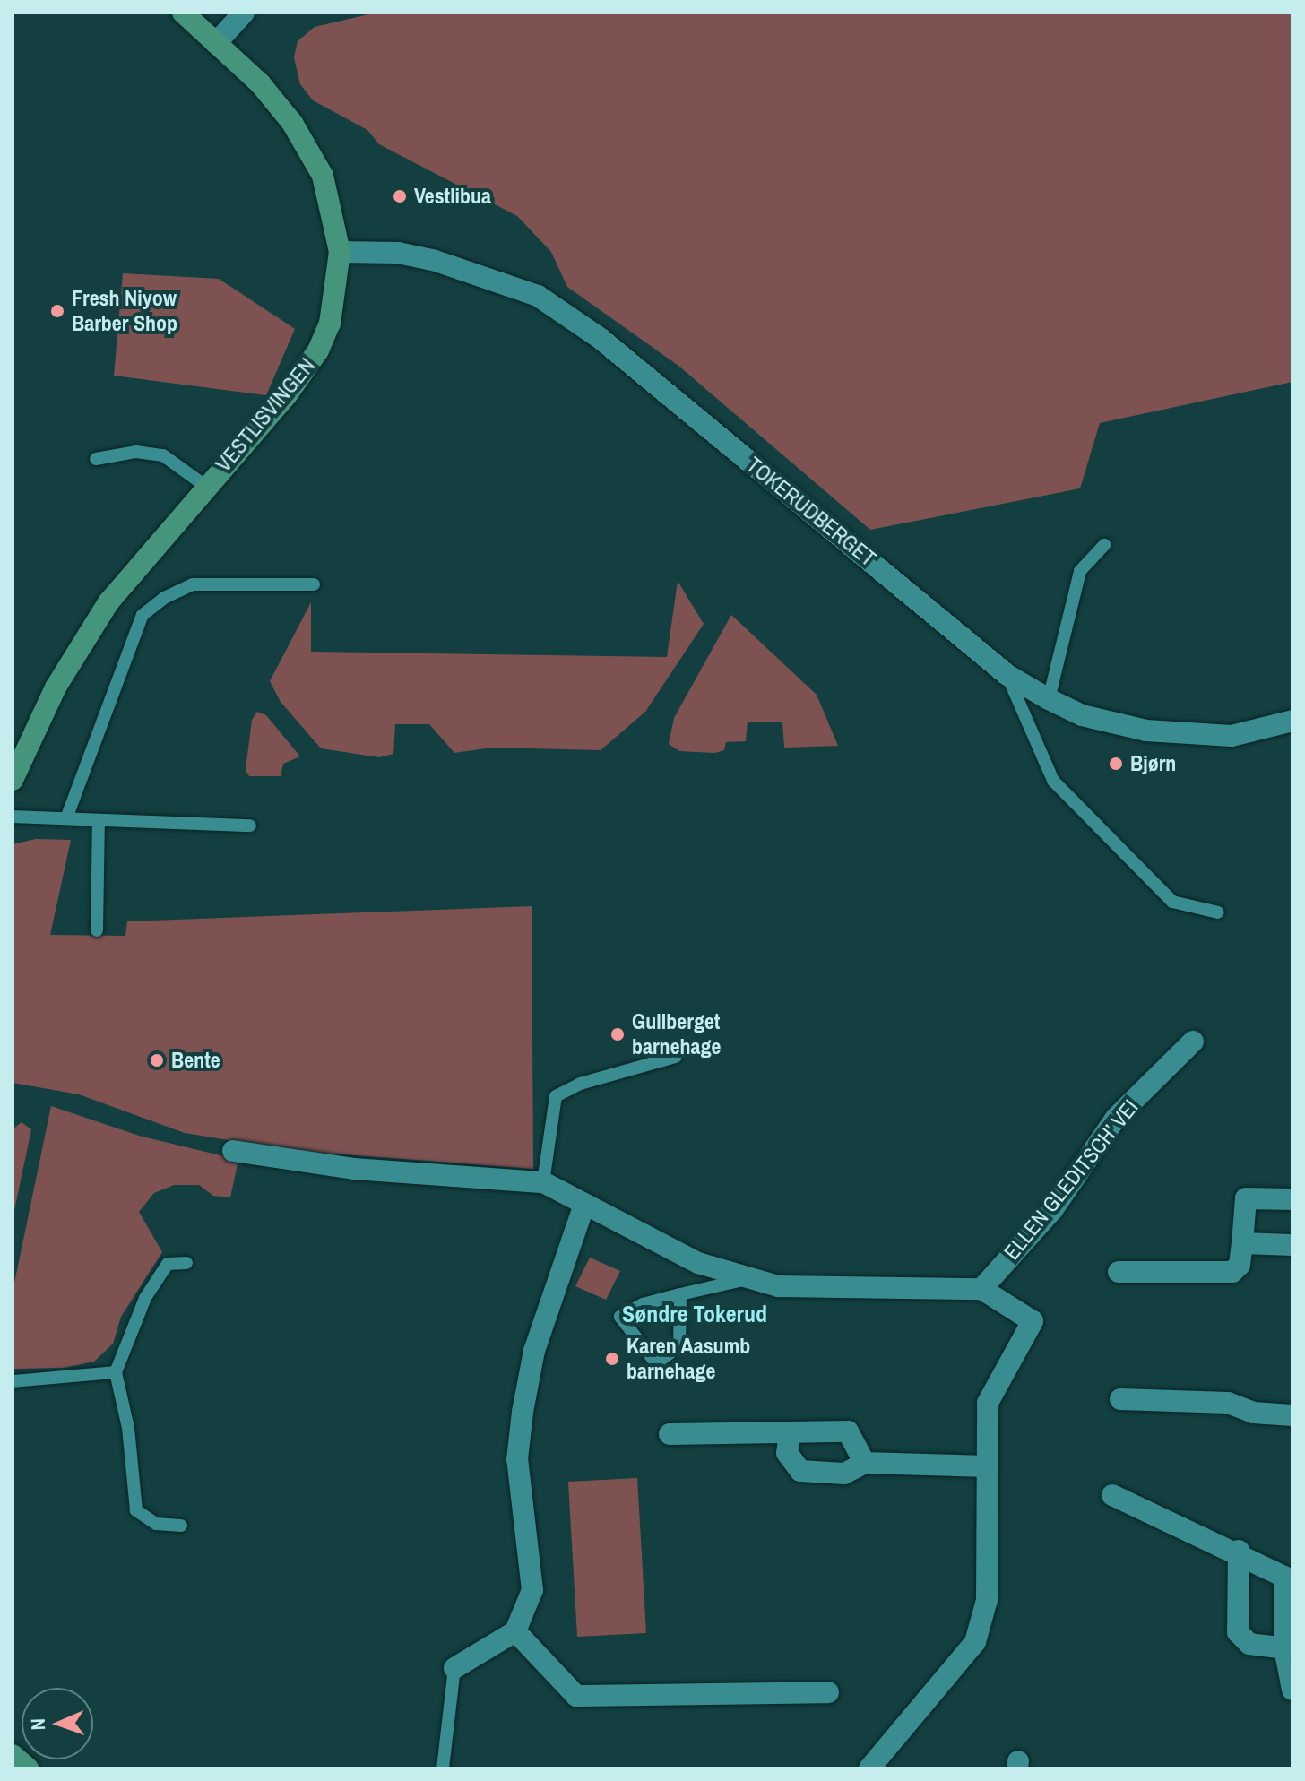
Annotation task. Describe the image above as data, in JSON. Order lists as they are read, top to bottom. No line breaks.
{"streets":{"street":["VESTLISVINGEN","TOKERUDBERGET","ELLEN GLEDITSCH’ VEI"]},"crossings":[["VESTLISVINGEN","TOKERUDBERGET"]],"districts":["Søndre Tokerud"],"places":["Vestlibua","Fresh Niyow Barber Shop","Bjørn","Gullberget barnehage","Bente","Karen Aasumb barnehage"],"north":"left"}
